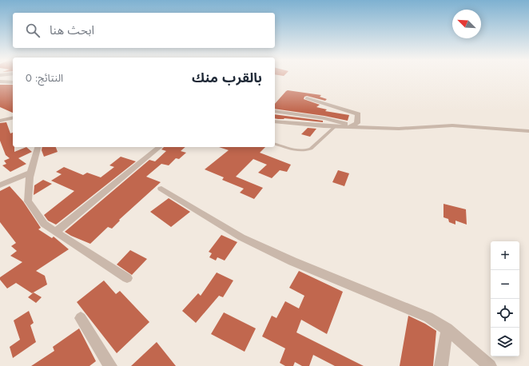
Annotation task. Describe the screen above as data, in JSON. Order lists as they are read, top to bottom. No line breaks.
{"north":"top left","page":{"search":"ابحث هنا","heading":["بالقرب منك","النتائج: 0"],"map_buttons":["+","−"]}}
